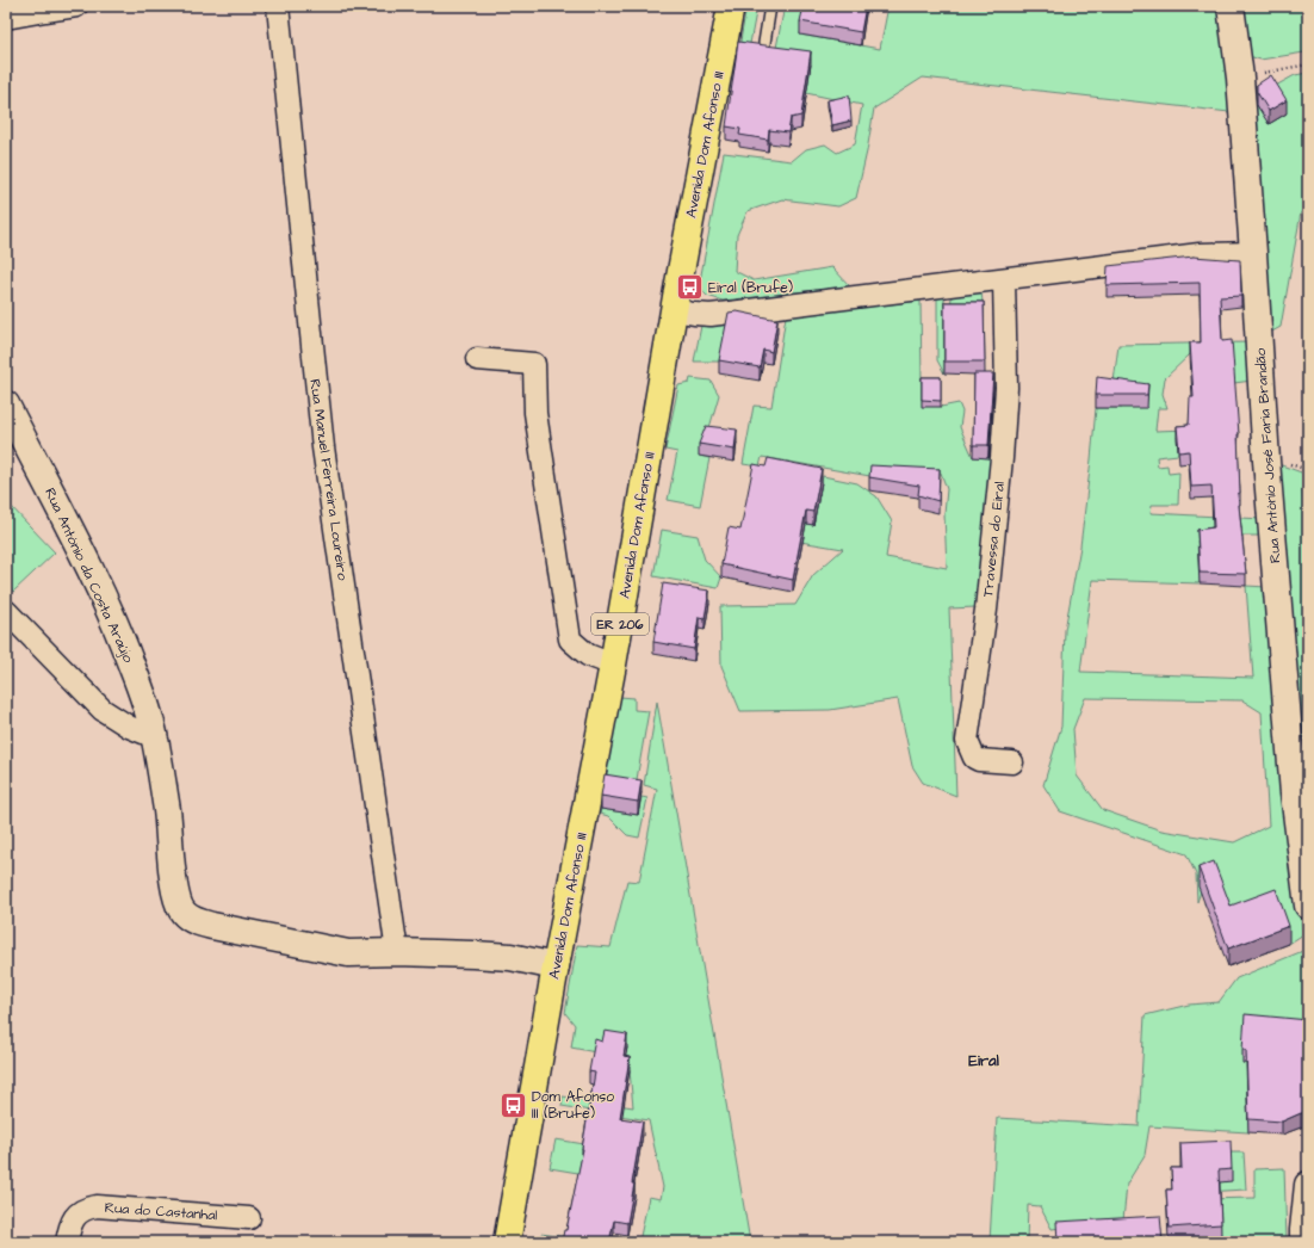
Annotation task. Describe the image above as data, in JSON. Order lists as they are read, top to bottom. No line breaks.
{"streets":{"main road":["Avenida Dom Afonso III","ER 206"],"street":["Rua António José Faria Brandão","Rua Manuel Ferreira Loureiro","Travessa do Eiral","Rua António da Costa Araújo","Rua do Castanhal"]},"crossings":[["Avenida Dom Afonso III","Rua António da Costa Araújo"],["Rua Manuel Ferreira Loureiro","Rua António da Costa Araújo"]],"districts":["Eiral"],"places":{"bus stop":["Eiral (Brufe)","Dom Afonso III (Brufe)"]}}
